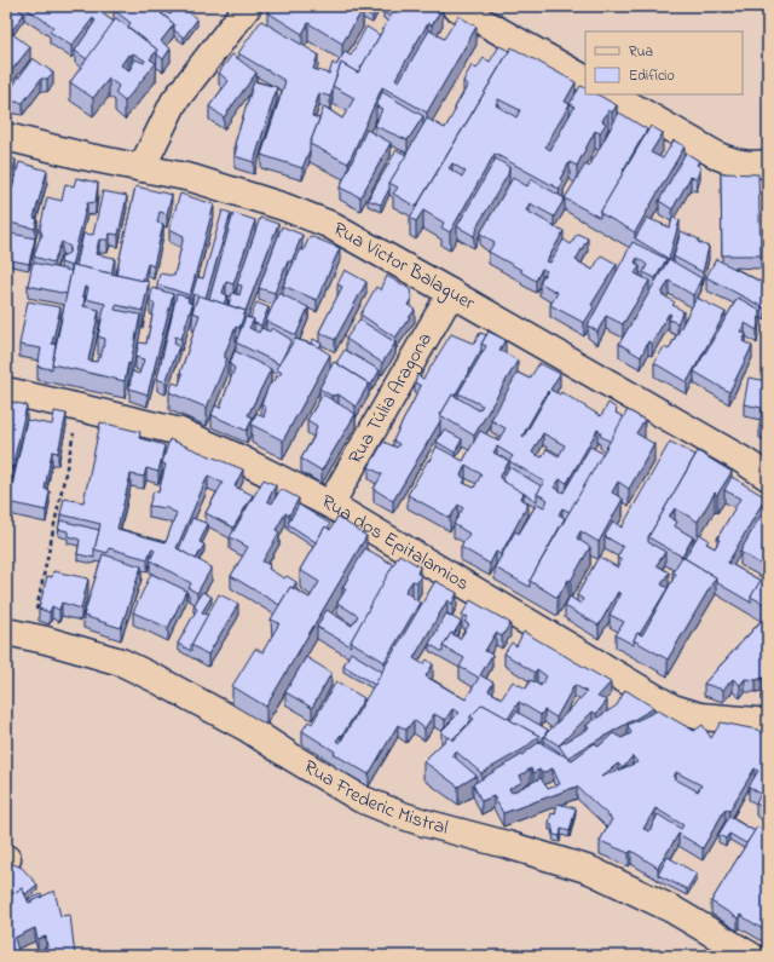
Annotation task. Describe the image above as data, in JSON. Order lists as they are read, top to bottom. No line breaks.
{"streets":{"street":["Rua Victor Balaguer","Rua Túlia Aragona","Rua dos Epitalamios","Rua Frederic Mistral"]},"crossings":[["Rua Victor Balaguer","Rua Túlia Aragona"],["Rua Túlia Aragona","Rua dos Epitalamios"]],"legend":["Rua","Edifício"]}
